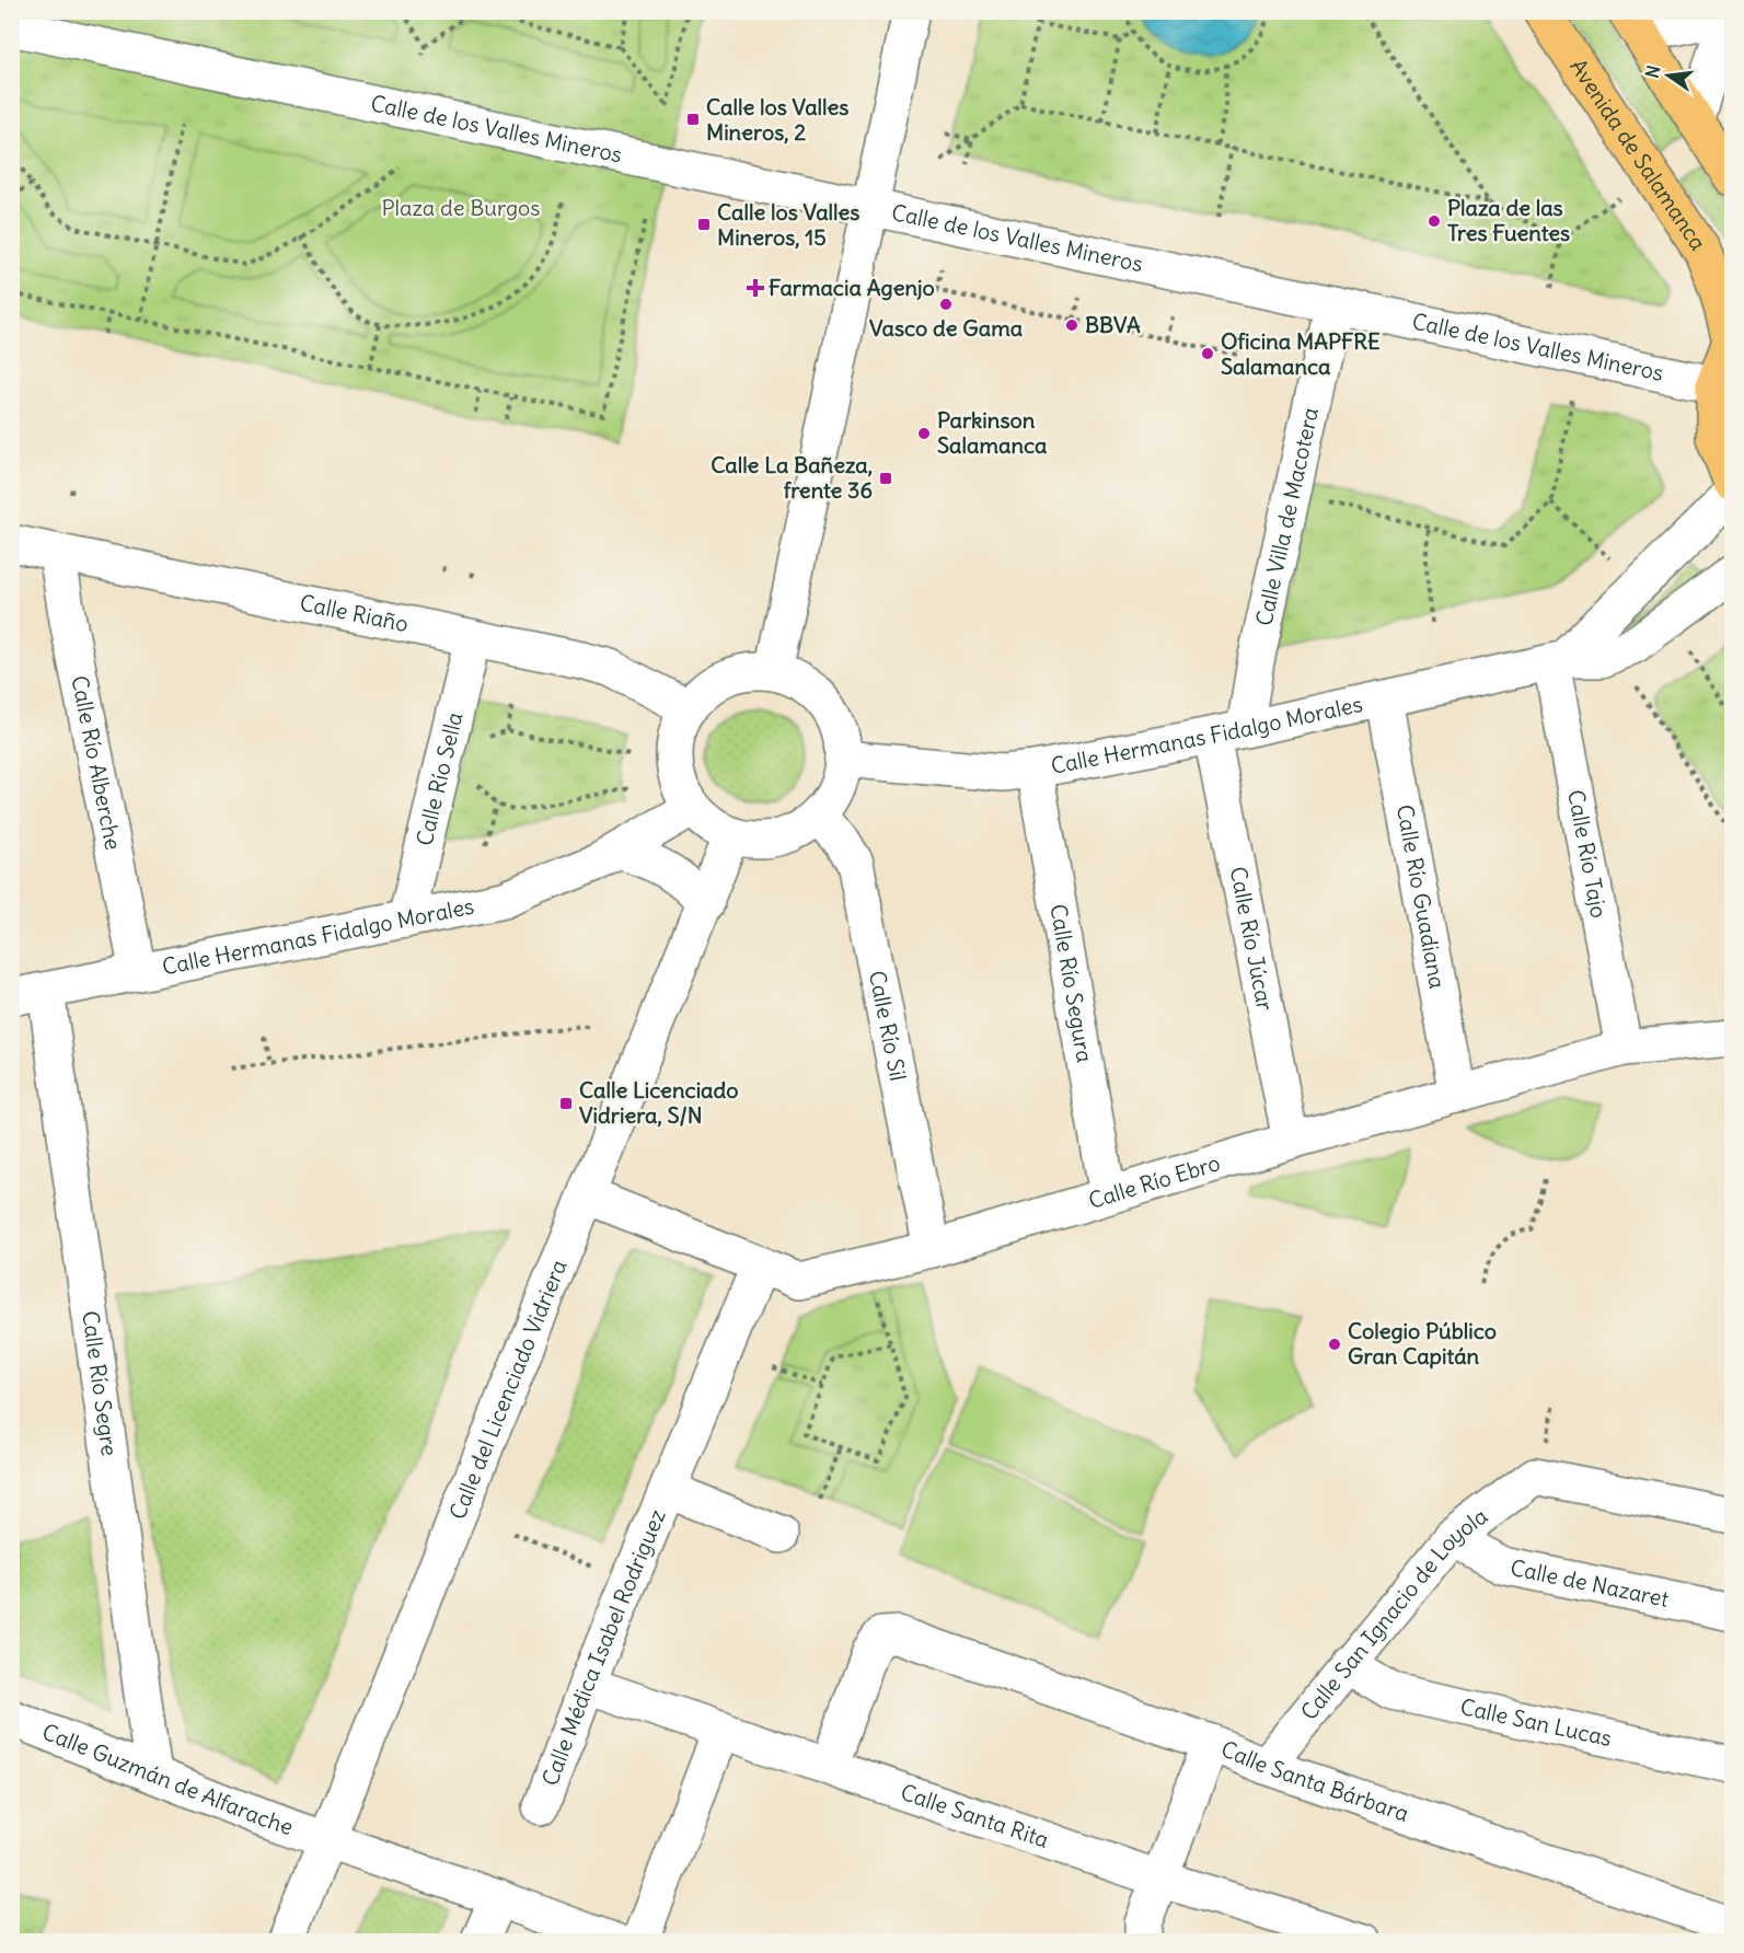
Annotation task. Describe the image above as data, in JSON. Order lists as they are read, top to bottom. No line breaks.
{"streets":{"main road":["Avenida de Salamanca"],"street":["Calle de los Valles Mineros","Calle Villa de Macotera","Calle Riaño","Calle Hermanas Fidalgo Morales","Calle Río Alberche","Calle Río Sella","Calle Río Tajo","Calle Río Guadiana","Calle Río Júcar","Calle Río Segura","Calle Río Sil","Calle Río Ebro","Calle Río Segre","Calle del Licenciado Vidriera","Calle de Nazaret","Calle San Ignacio de Loyola","Calle Médica Isabel Rodriguez","Calle San Lucas","Calle Guzmán de Alfarache","Calle Santa Bárbara","Calle Santa Rita"]},"crossings":[["Calle de los Valles Mineros","Calle Villa de Macotera"],["Calle Villa de Macotera","Calle Hermanas Fidalgo Morales"],["Calle Villa de Macotera","Calle Río Júcar"],["Calle Riaño","Calle Hermanas Fidalgo Morales"],["Calle Riaño","Calle Río Alberche"],["Calle Riaño","Calle Río Sella"],["Calle Riaño","Calle Río Sil"],["Calle Riaño","Calle del Licenciado Vidriera"],["Calle Hermanas Fidalgo Morales","Calle Río Alberche"],["Calle Hermanas Fidalgo Morales","Calle Río Sella"],["Calle Hermanas Fidalgo Morales","Calle Río Tajo"],["Calle Hermanas Fidalgo Morales","Calle Río Guadiana"],["Calle Hermanas Fidalgo Morales","Calle Río Júcar"],["Calle Hermanas Fidalgo Morales","Calle Río Segura"],["Calle Hermanas Fidalgo Morales","Calle Río Sil"],["Calle Hermanas Fidalgo Morales","Calle Río Segre"],["Calle Hermanas Fidalgo Morales","Calle del Licenciado Vidriera"],["Calle Río Tajo","Calle Río Ebro"],["Calle Río Guadiana","Calle Río Ebro"],["Calle Río Júcar","Calle Río Ebro"],["Calle Río Segura","Calle Río Ebro"],["Calle Río Sil","Calle Río Ebro"],["Calle Río Sil","Calle del Licenciado Vidriera"],["Calle Río Ebro","Calle del Licenciado Vidriera"],["Calle Río Ebro","Calle Médica Isabel Rodriguez"],["Calle Río Segre","Calle Guzmán de Alfarache"],["Calle del Licenciado Vidriera","Calle Guzmán de Alfarache"],["Calle de Nazaret","Calle San Ignacio de Loyola"],["Calle San Ignacio de Loyola","Calle San Lucas"],["Calle San Ignacio de Loyola","Calle Santa Bárbara"],["Calle Médica Isabel Rodriguez","Calle Santa Rita"],["Calle Santa Bárbara","Calle Santa Rita"]],"parks":["Plaza de Burgos"],"places":{"transit":["Calle los Valles Mineros, 2","Calle los Valles Mineros, 15","Calle La Bañeza, frente 36","Calle Licenciado Vidriera, S/N"],"other":["Plaza de las Tres Fuentes","Vasco de Gama","BBVA","Oficina MAPFRE Salamanca","Parkinson Salamanca","Colegio Público Gran Capitán"],"health":["Farmacia Agenjo"]},"north":"left"}
